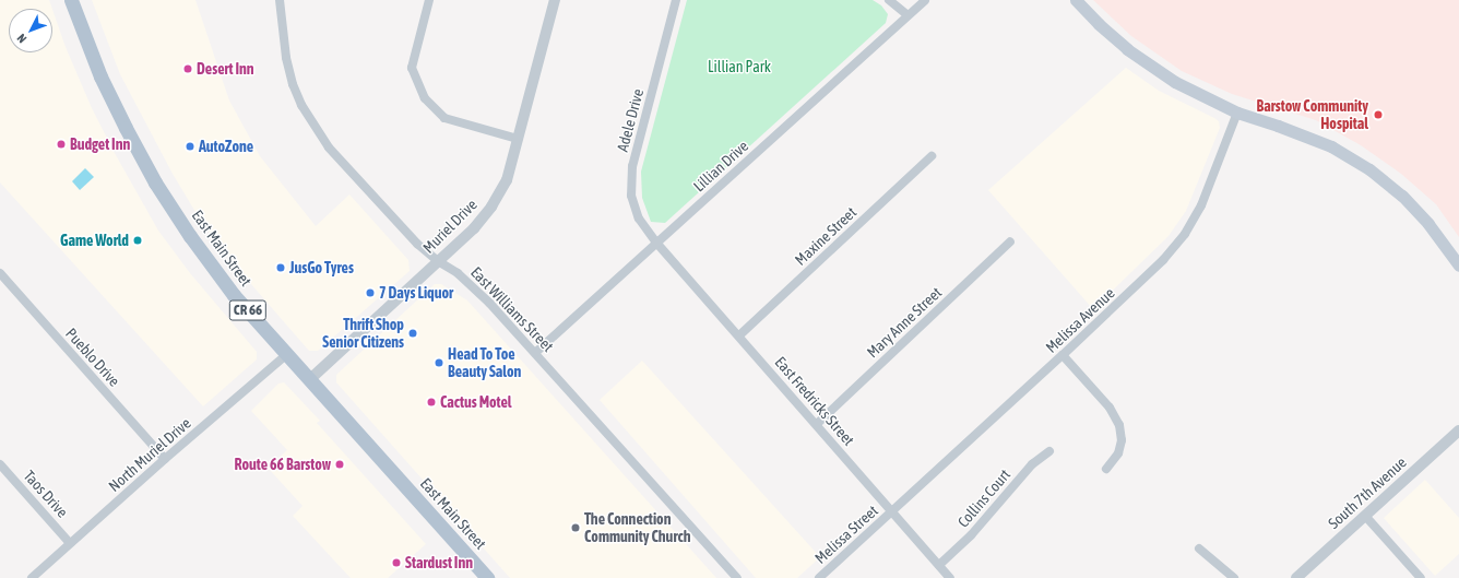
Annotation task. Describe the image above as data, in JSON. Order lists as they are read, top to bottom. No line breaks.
{"streets":{"main road":["East Main Street","CR 66"],"street":["Adele Drive","Lillian Drive","Muriel Drive","Maxine Street","East Williams Street","Melissa Avenue","Mary Anne Street","Pueblo Drive","East Fredricks Street","North Muriel Drive","South 7th Avenue","Taos Drive","Collins Court","Melissa Street"]},"crossings":[["Adele Drive","Lillian Drive"],["Adele Drive","East Fredricks Street"],["Lillian Drive","East Williams Street"],["Lillian Drive","East Fredricks Street"],["Muriel Drive","East Main Street"],["Muriel Drive","East Williams Street"],["Maxine Street","East Fredricks Street"],["East Main Street","North Muriel Drive"],["Melissa Avenue","East Fredricks Street"],["Melissa Avenue","Melissa Street"],["Mary Anne Street","East Fredricks Street"],["Pueblo Drive","North Muriel Drive"],["East Fredricks Street","Collins Court"],["East Fredricks Street","Melissa Street"],["North Muriel Drive","Taos Drive"]],"parks":["Lillian Park"],"places":["Desert Inn","Barstow Community Hospital","Budget Inn","AutoZone","Game World","JusGo Tyres","7 Days Liquor","Thrift Shop Senior Citizens","Head To Toe Beauty Salon","Cactus Motel","Route 66 Barstow","The Connection Community Church","Stardust Inn"],"north":"bottom left"}
